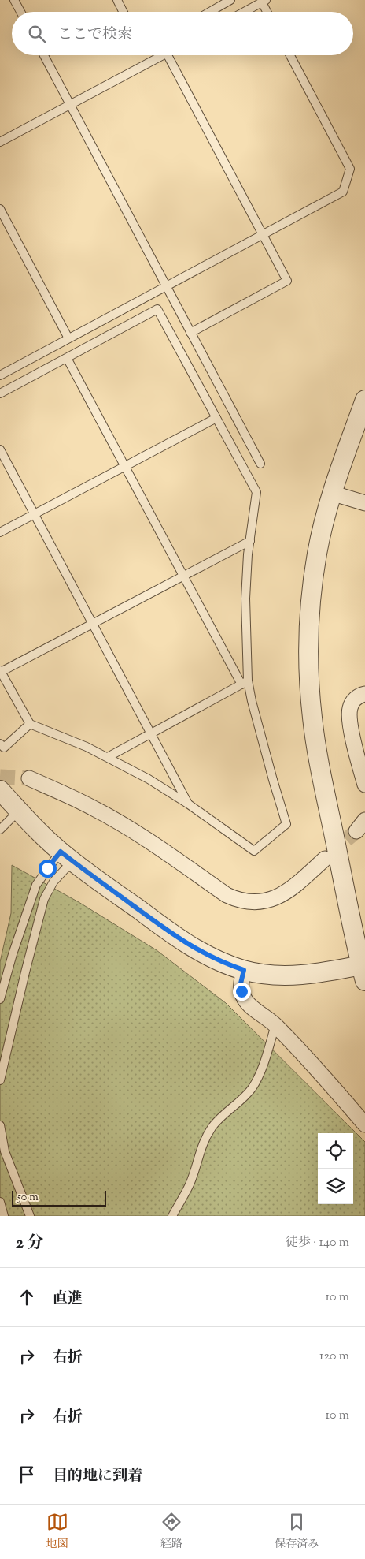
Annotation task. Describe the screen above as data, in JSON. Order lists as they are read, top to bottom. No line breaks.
{"scale_bar":"50 m","page":{"search":"ここで検索","scale":"50 m","heading":["2 分","徒歩 · 140 m"],"list":[["直進","10 m"],["右折","120 m"],["右折","10 m"],"目的地に到着"],"nav":["地図","経路","保存済み"]}}
